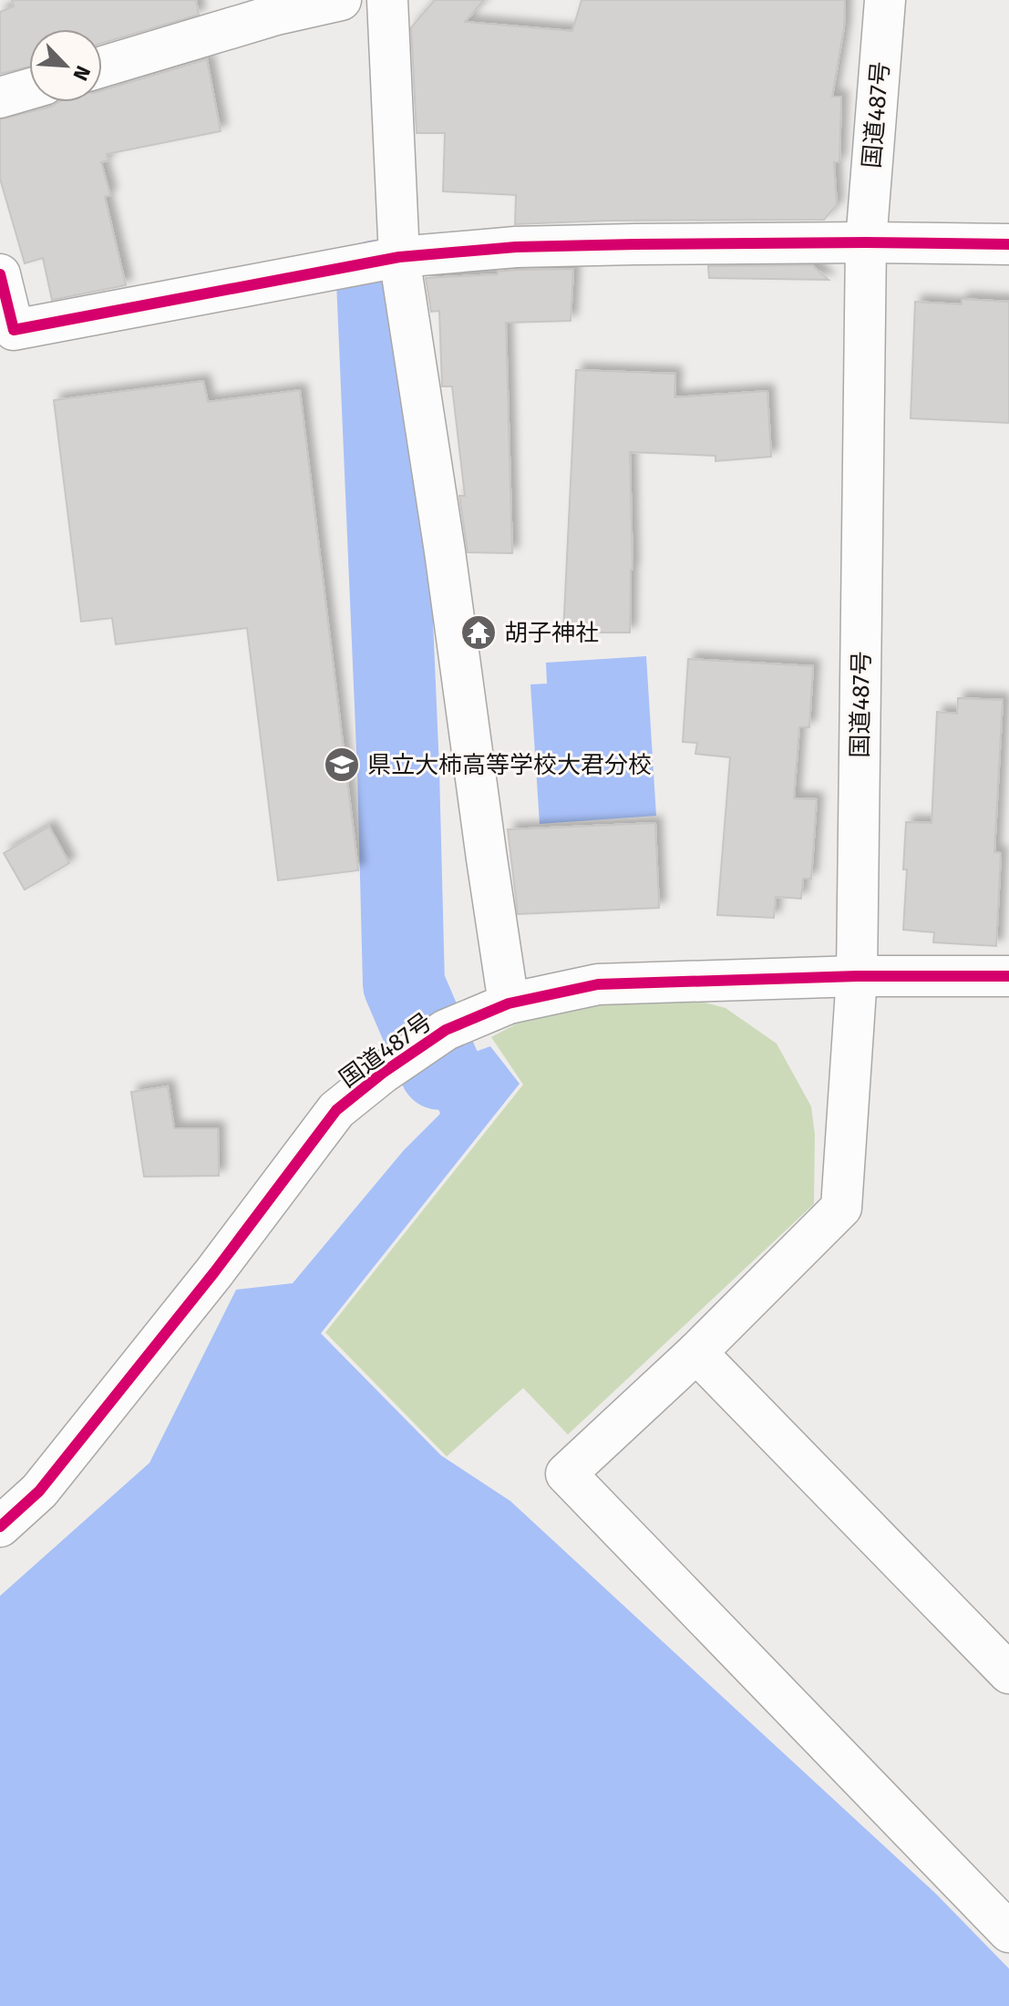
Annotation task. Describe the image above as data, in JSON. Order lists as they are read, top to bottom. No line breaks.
{"streets":{"main road":["国道487号"]},"places":{"temple":["胡子神社"],"school or university":["県立大柿高等学校大君分校"]},"north":"bottom right"}
